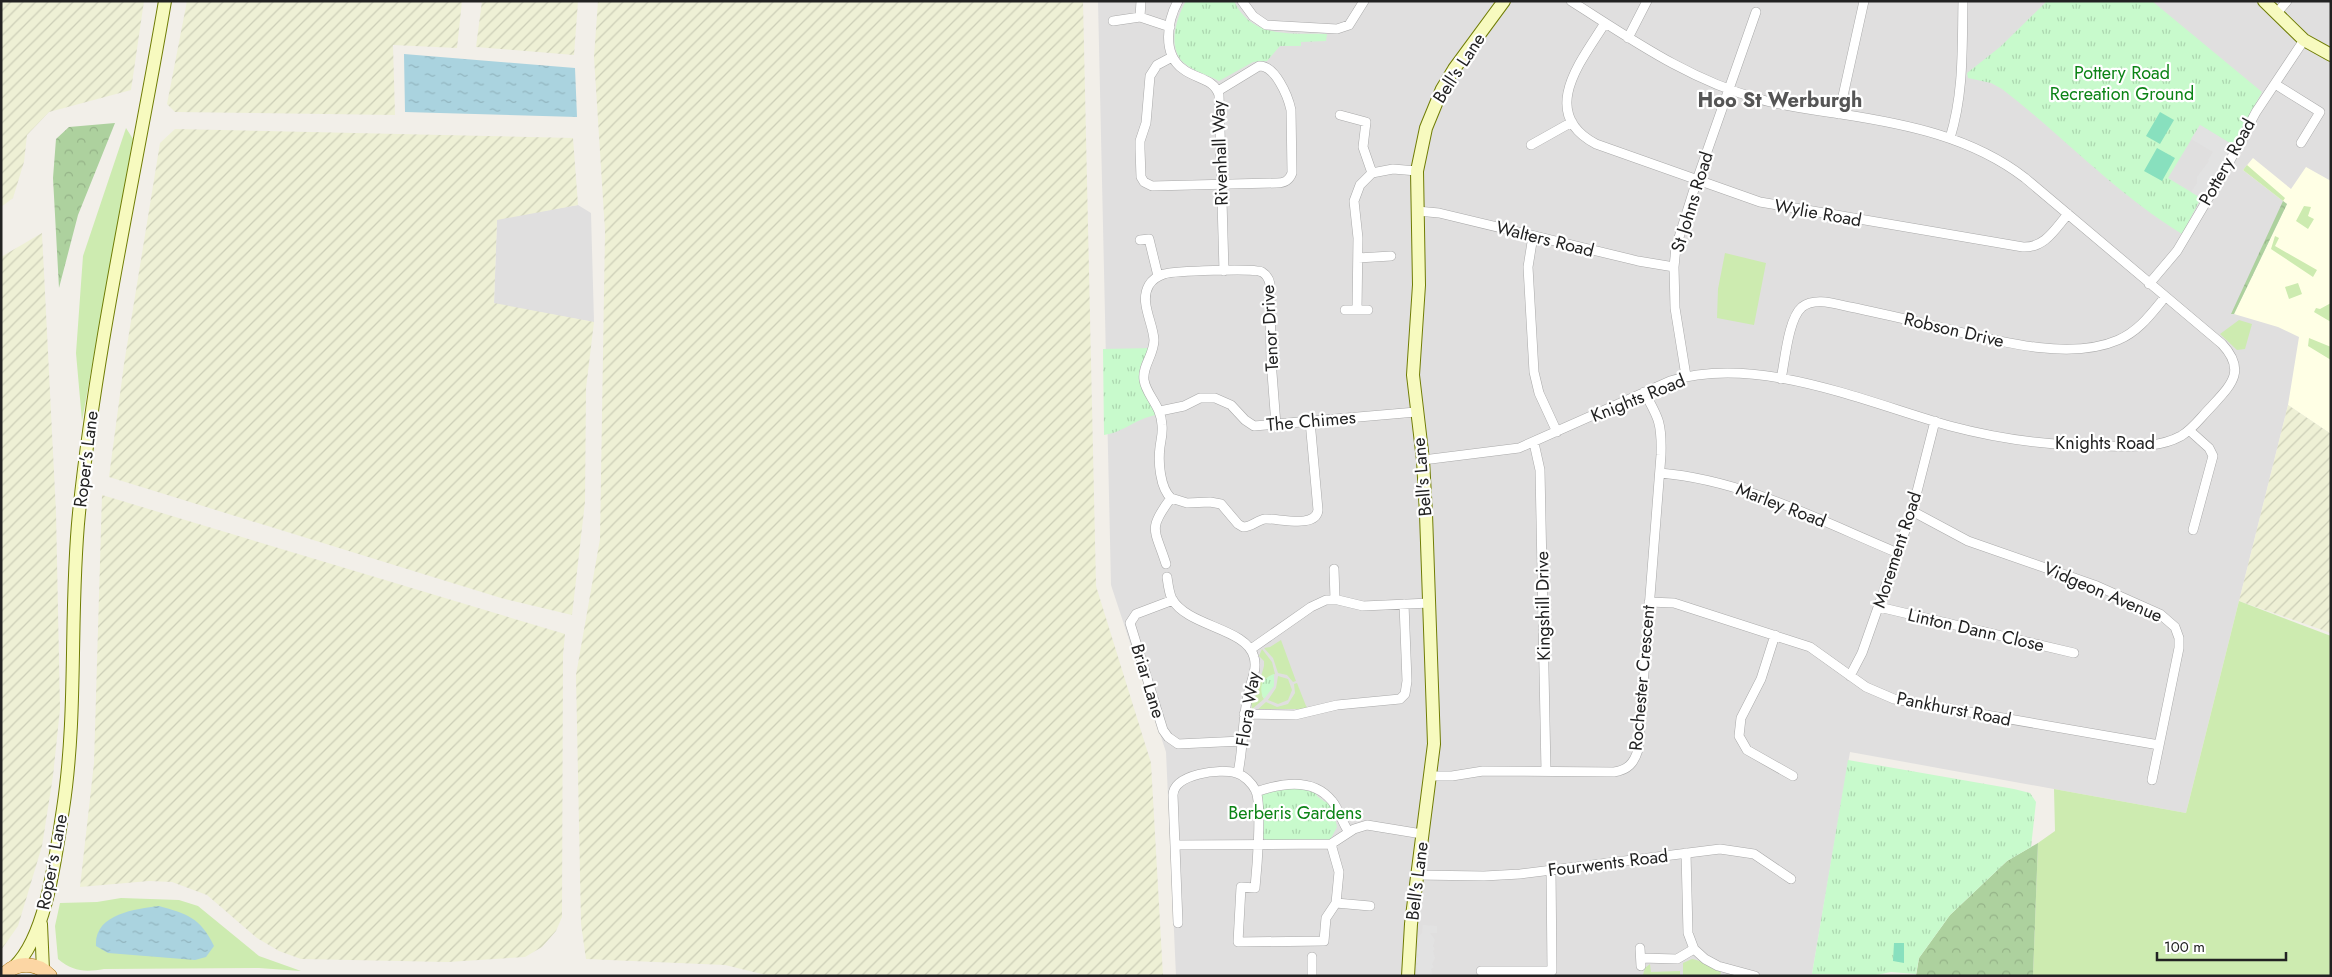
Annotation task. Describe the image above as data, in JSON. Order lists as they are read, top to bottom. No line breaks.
{"streets":{"street":["Bell's Lane","Rivenhall Way","Pottery Road","St Johns Road","Wylie Road","Walters Road","Tenor Drive","Robson Drive","Knights Road","The Chimes","Roper's Lane","Marley Road","Morement Road","Vidgeon Avenue","Kingshill Drive","Linton Dann Close","Rochester Crescent","Briar Lane","Flora Way","Pankhurst Road","Fourwents Road"]},"crossings":[["Bell's Lane","Walters Road"],["Bell's Lane","Knights Road"],["Bell's Lane","The Chimes"],["Bell's Lane","Rochester Crescent"],["Bell's Lane","Fourwents Road"],["Rivenhall Way","Tenor Drive"],["Pottery Road","Knights Road"],["St Johns Road","Wylie Road"],["St Johns Road","Walters Road"],["St Johns Road","Knights Road"],["Wylie Road","Knights Road"],["Tenor Drive","The Chimes"],["Robson Drive","Knights Road"],["Knights Road","Morement Road"],["Knights Road","Kingshill Drive"],["Knights Road","Rochester Crescent"],["Marley Road","Morement Road"],["Marley Road","Rochester Crescent"],["Morement Road","Vidgeon Avenue"],["Morement Road","Linton Dann Close"],["Morement Road","Pankhurst Road"],["Vidgeon Avenue","Pankhurst Road"],["Kingshill Drive","Rochester Crescent"],["Rochester Crescent","Pankhurst Road"],["Briar Lane","Flora Way"]],"districts":["Hoo St Werburgh"],"parks":["Pottery Road Recreation Ground","Berberis Gardens"],"scale_bar":"100 m"}
